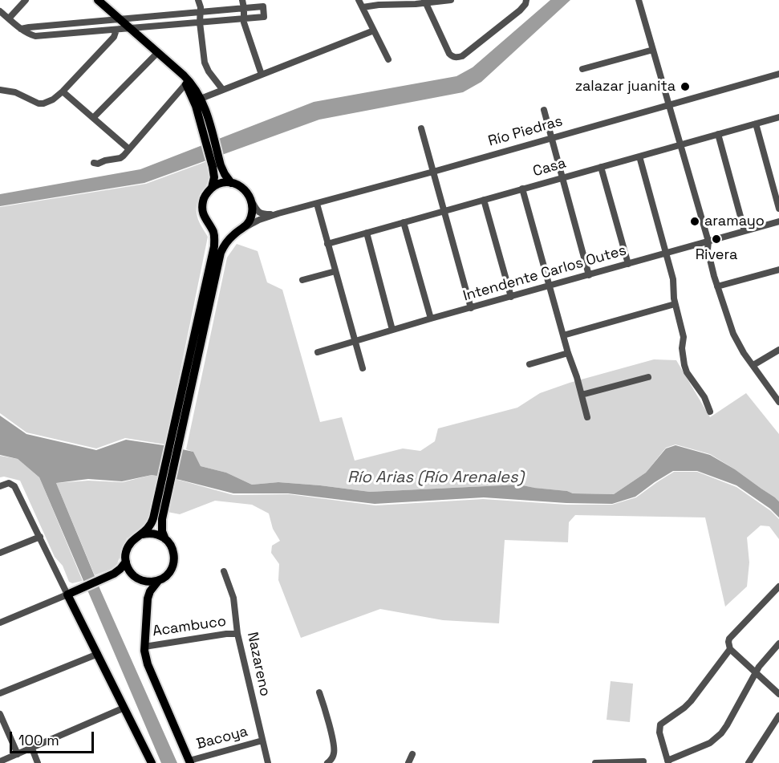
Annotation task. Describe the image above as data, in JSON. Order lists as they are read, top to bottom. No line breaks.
{"streets":{"street":["Río Piedras","Casa","Intendente Carlos Outes","Acambuco","Nazareno","Bacoya"]},"crossings":[["Acambuco","Nazareno"],["Nazareno","Bacoya"]],"water":["Río Arias (Río Arenales)"],"places":["zalazar juanita","aramayo","Rivera"],"scale_bar":"100 m"}
